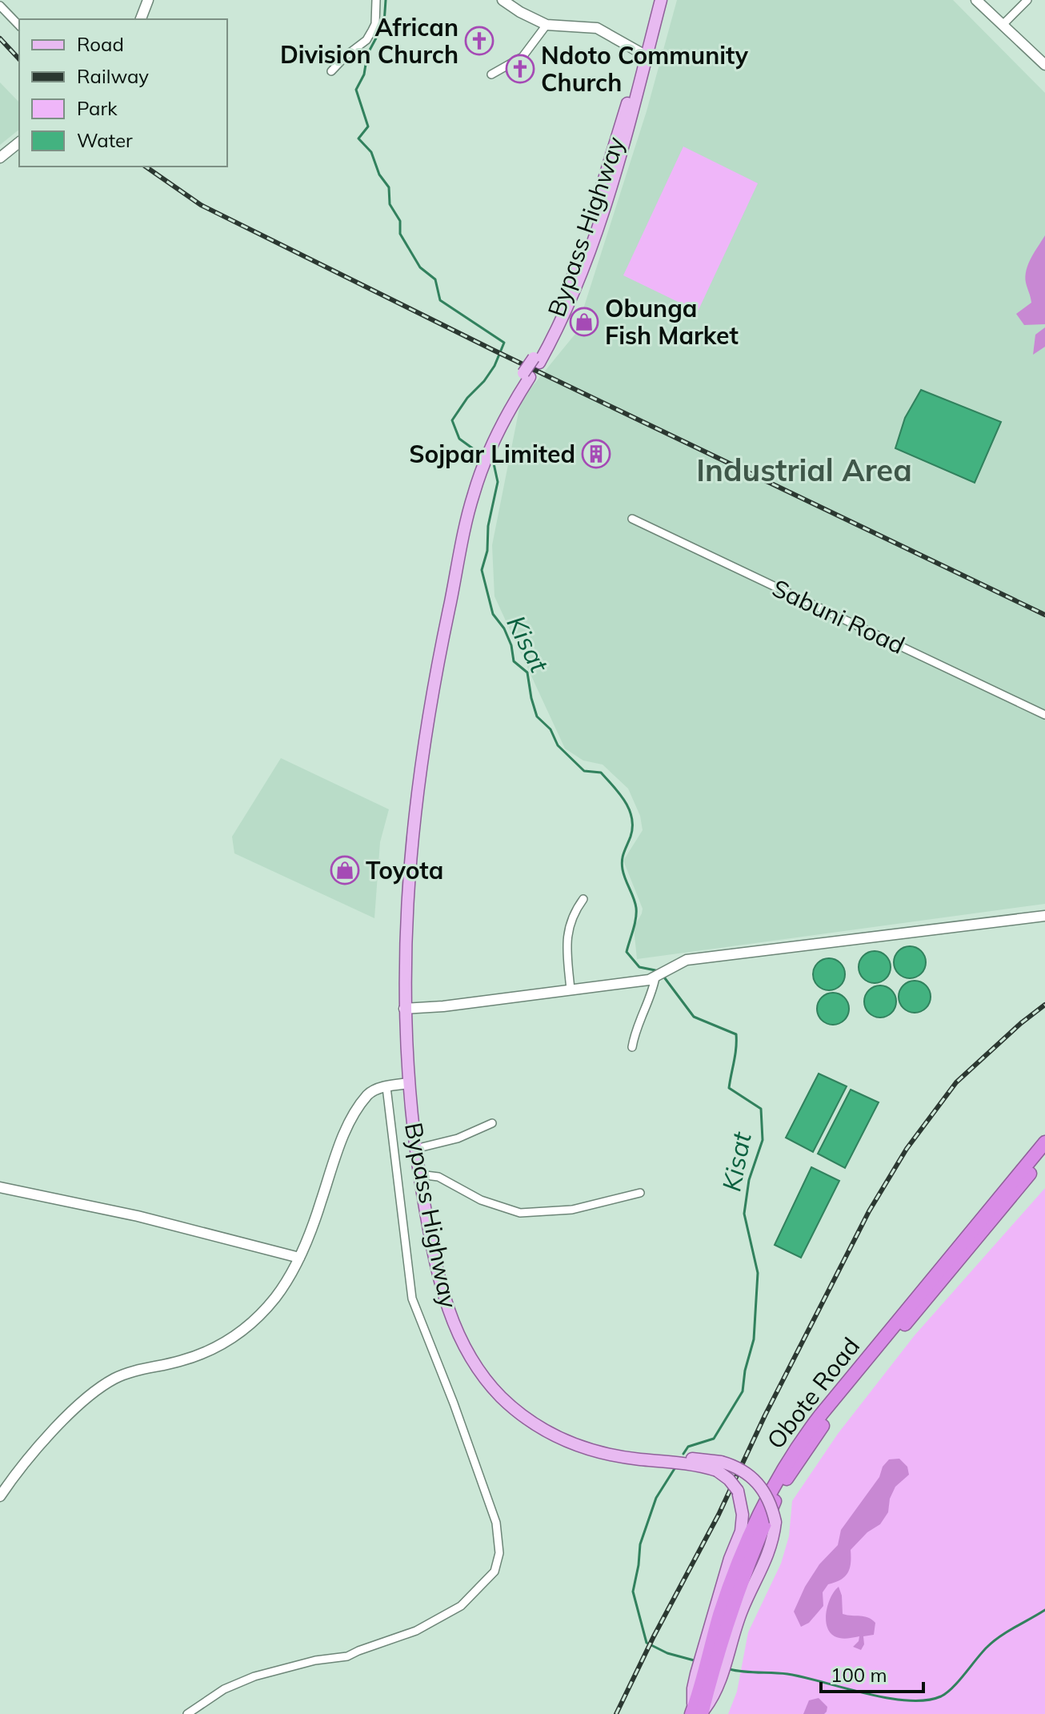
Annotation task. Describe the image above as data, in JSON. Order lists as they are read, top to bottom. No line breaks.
{"streets":{"highway":["Obote Road"],"main road":["Bypass Highway"],"street":["Sabuni Road"]},"districts":["Industrial Area"],"water":["Kisat"],"places":{"church":["African Division Church","Ndoto Community Church"],"shop":["Obunga Fish Market","Toyota"],"building":["Sojpar Limited"]},"legend":["Road","Railway","Park","Water"],"scale_bar":"100 m"}
